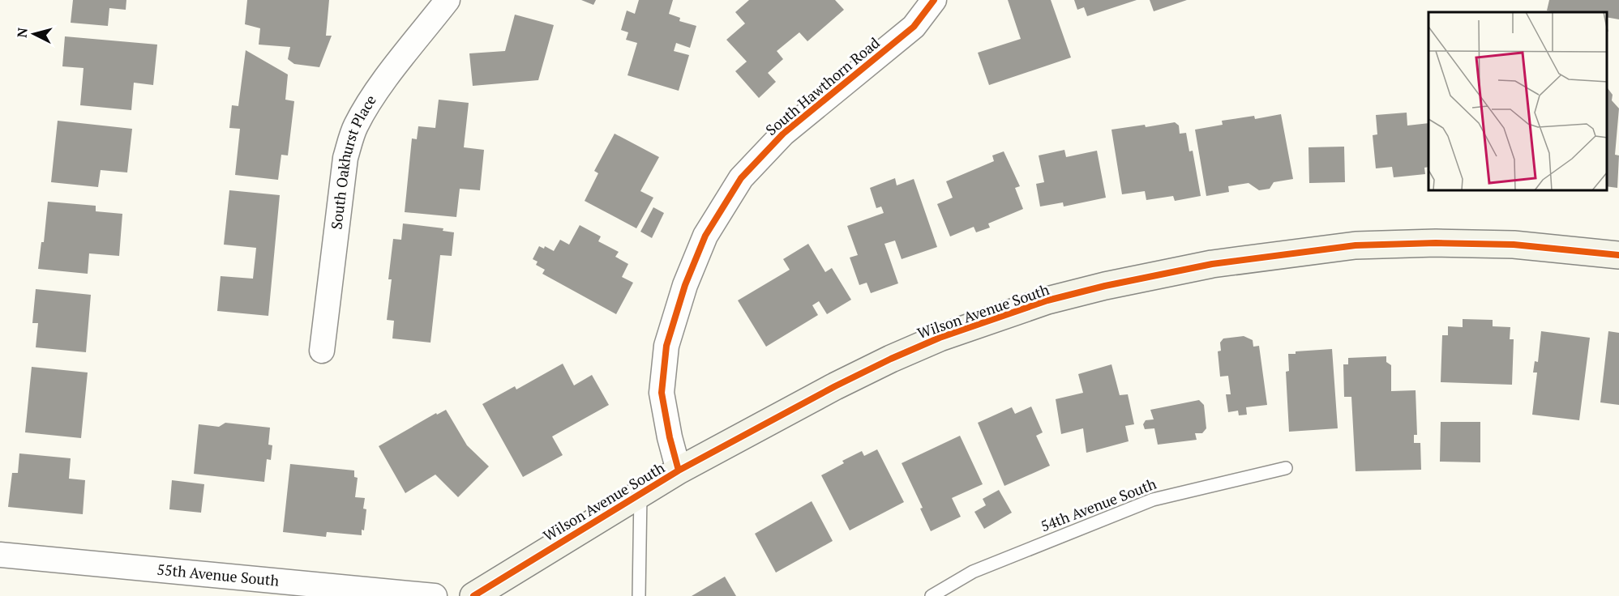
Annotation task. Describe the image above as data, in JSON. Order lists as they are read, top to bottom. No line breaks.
{"streets":{"main road":["Wilson Avenue South"],"street":["South Hawthorn Road","South Oakhurst Place","55th Avenue South"],"lane":["54th Avenue South"]},"crossings":[["South Hawthorn Road","Wilson Avenue South"]],"north":"left"}
